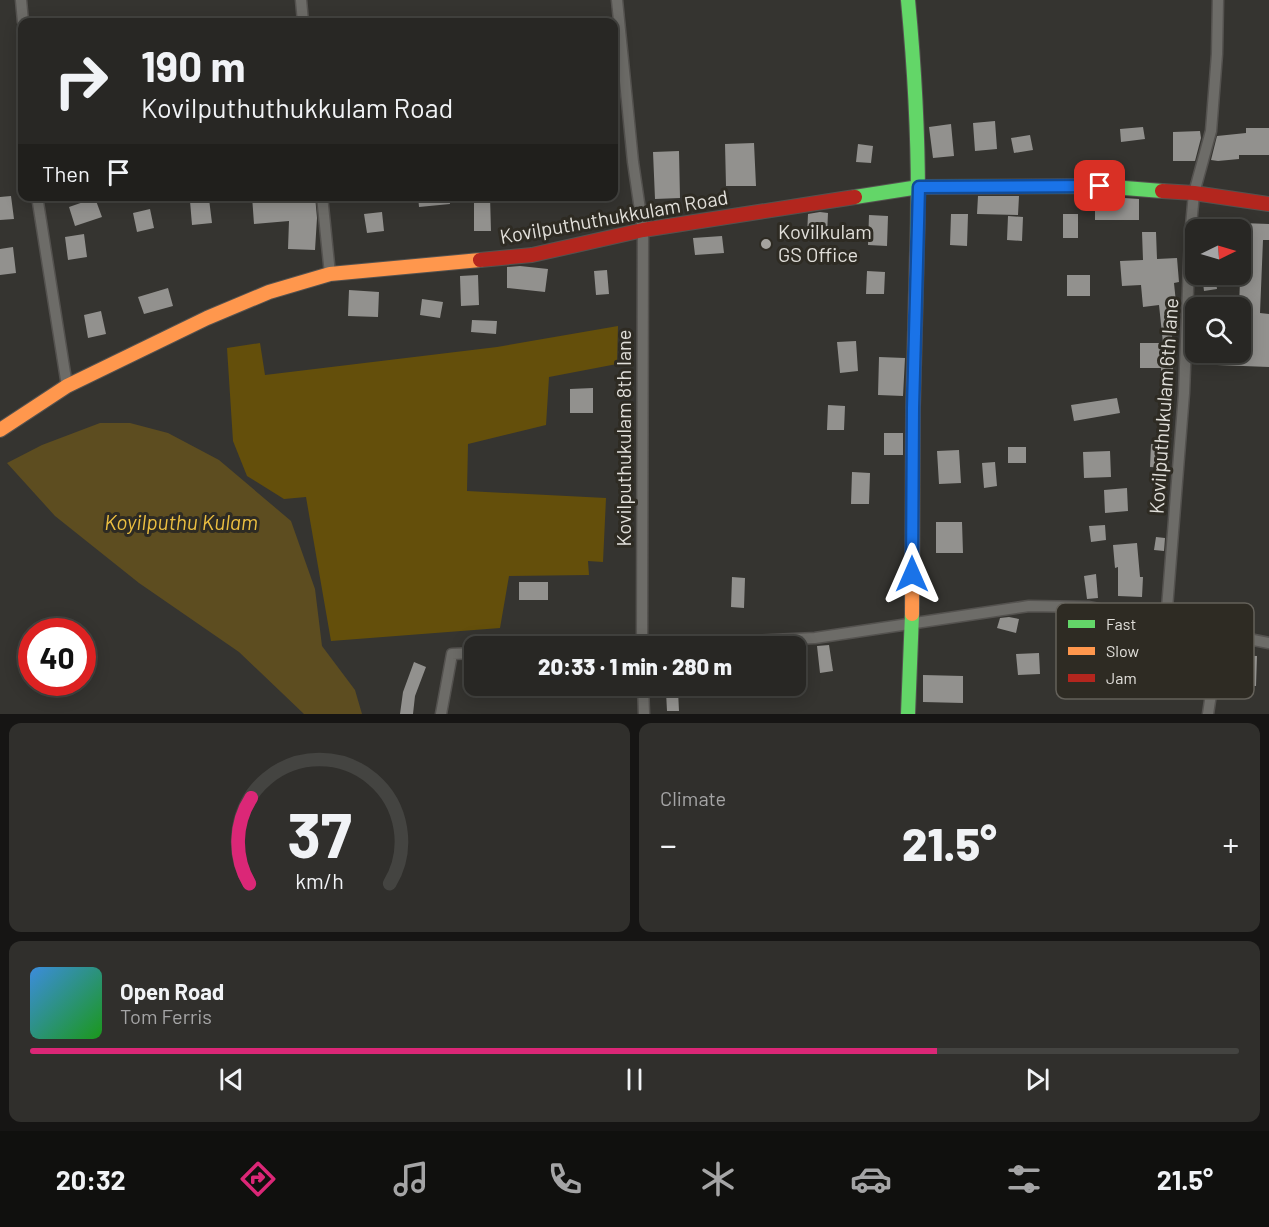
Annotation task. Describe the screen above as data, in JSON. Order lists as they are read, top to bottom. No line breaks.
{"streets":{"street":["Kovilputhuthukkulam Road","Kovilputhukulam 6th lane","Kovilputhukulam 8th lane"]},"crossings":[["Kovilputhuthukkulam Road","Kovilputhukulam 6th lane"],["Kovilputhuthukkulam Road","Kovilputhukulam 8th lane"]],"water":["Koyilputhu Kulam"],"places":["Kovilkulam GS Office"],"legend":["Fast","Slow","Jam"],"north":"right","page":{"turn":["190 m","Kovilputhuthukkulam Road"],"then":"Then","limit":"40","trip":"20:33 · 1 min · 280 m","tile":"Climate","heat":["−","21.5°","+"],"song":["Open Road","Tom Ferris"],"tabs":["20:32","21.5°"],"gauge":["37","km/h"]}}
